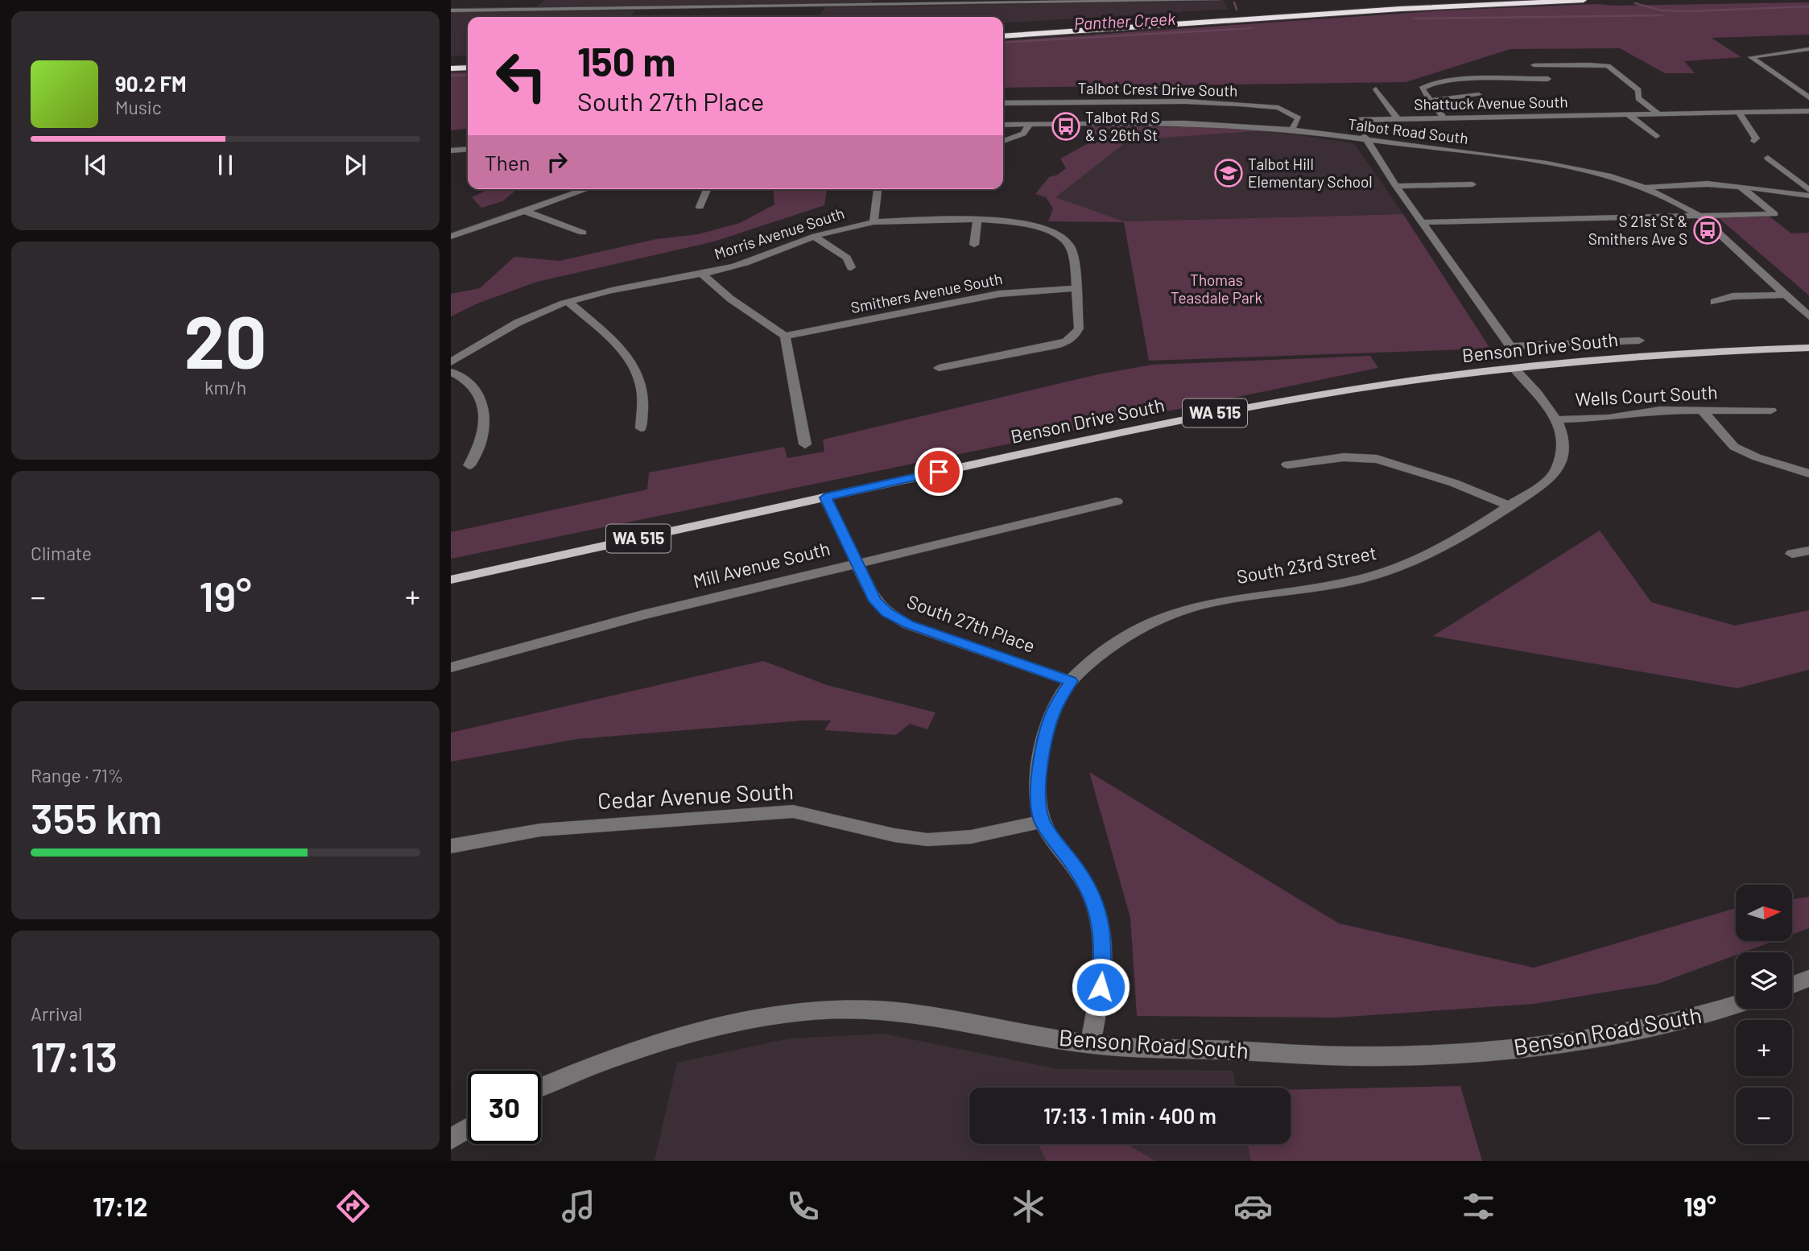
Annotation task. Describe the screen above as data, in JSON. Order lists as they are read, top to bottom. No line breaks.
{"streets":{"main road":["Benson Drive South","WA 515"],"street":["Talbot Crest Drive South","Shattuck Avenue South","Talbot Road South","Morris Avenue South","Smithers Avenue South","Wells Court South","Mill Avenue South","South 23rd Street","South 27th Place","Cedar Avenue South","Benson Road South"]},"crossings":[["Talbot Crest Drive South","Talbot Road South"],["Shattuck Avenue South","Talbot Road South"],["Morris Avenue South","Smithers Avenue South"],["Benson Drive South","South 27th Place"],["Wells Court South","South 23rd Street"],["Mill Avenue South","South 27th Place"],["South 23rd Street","South 27th Place"],["South 23rd Street","Cedar Avenue South"]],"water":["Panther Creek"],"parks":["Thomas Teasdale Park"],"places":{"bus stop":["Talbot Rd S & S 26th St","S 21st St & Smithers Ave S"],"school or university":["Talbot Hill Elementary School"]},"north":"right","page":{"turn":["150 m","South 27th Place"],"song":["90.2 FM","Music"],"then":"Then","tile":[["20","km/h"],"Climate",["Range · 71%","355 km"],["Arrival","17:13"]],"heat":["−","19°","+"],"map_buttons":["+","−"],"limit":"30","trip":"17:13 · 1 min · 400 m","tabs":["17:12","19°"]}}
